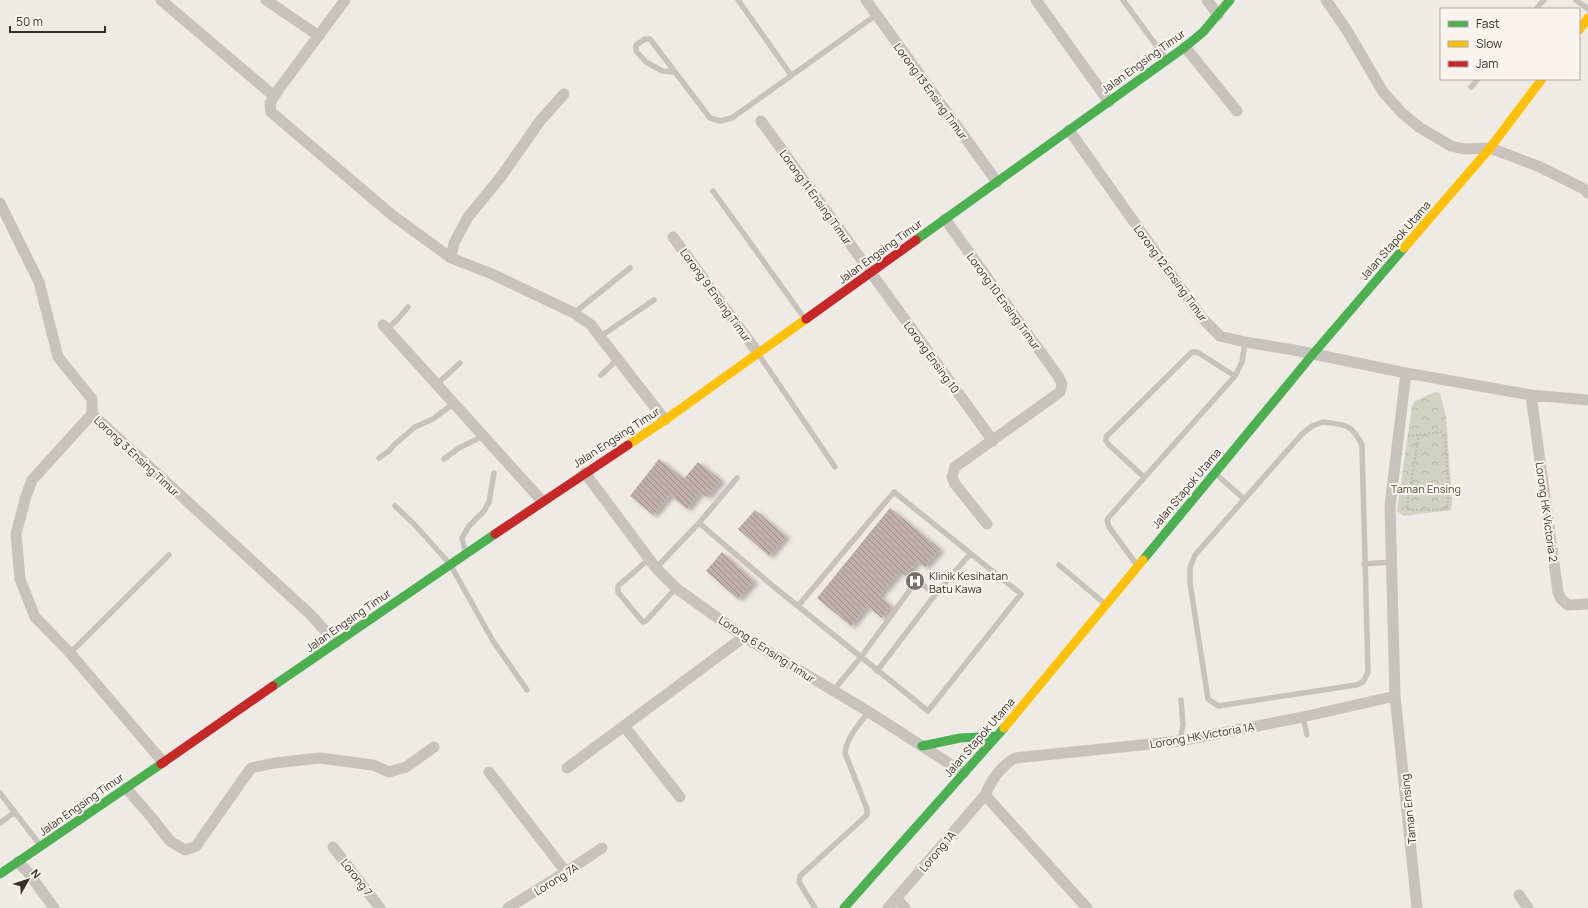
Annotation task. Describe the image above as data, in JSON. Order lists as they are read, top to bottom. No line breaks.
{"streets":{"street":["Jalan Engsing Timur","Lorong 13 Ensing Timur","Lorong 11 Ensing Timur","Jalan Stapok Utama","Lorong 12 Ensing Timur","Lorong 9 Ensing Timur","Lorong 10 Ensing Timur","Lorong Ensing 10","Lorong 3 Ensing Timur","Lorong HK Victoria 2","Lorong 6 Ensing Timur","Lorong HK Victoria 1A","Taman Ensing","Lorong 1A","Lorong 7","Lorong 7A"]},"crossings":[["Jalan Engsing Timur","Lorong 13 Ensing Timur"],["Jalan Engsing Timur","Lorong 11 Ensing Timur"],["Jalan Engsing Timur","Lorong 12 Ensing Timur"],["Jalan Engsing Timur","Lorong 9 Ensing Timur"],["Jalan Engsing Timur","Lorong 10 Ensing Timur"],["Jalan Engsing Timur","Lorong Ensing 10"],["Jalan Engsing Timur","Lorong 3 Ensing Timur"],["Jalan Engsing Timur","Lorong 6 Ensing Timur"],["Lorong 11 Ensing Timur","Lorong Ensing 10"],["Jalan Stapok Utama","Lorong 12 Ensing Timur"],["Jalan Stapok Utama","Lorong 6 Ensing Timur"],["Lorong 10 Ensing Timur","Lorong Ensing 10"],["Lorong HK Victoria 1A","Taman Ensing"],["Lorong HK Victoria 1A","Lorong 1A"]],"parks":["Taman Ensing"],"places":{"hospital":["Klinik Kesihatan Batu Kawa"]},"legend":["Fast","Slow","Jam"],"scale_bar":"50 m","north":"top right"}
